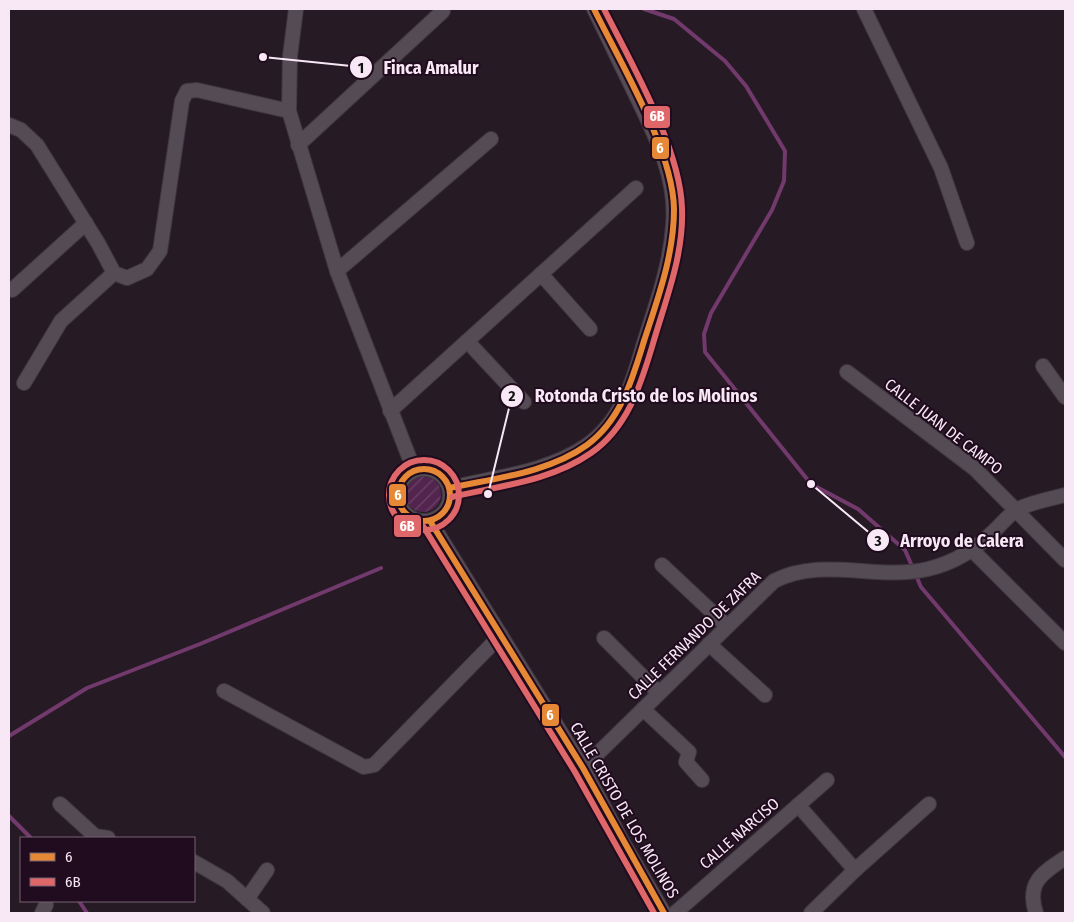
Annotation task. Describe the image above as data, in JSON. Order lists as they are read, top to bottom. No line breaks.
{"streets":{"street":["CALLE JUAN DE CAMPO","CALLE FERNANDO DE ZAFRA","CALLE CRISTO DE LOS MOLINOS","CALLE NARCISO"]},"crossings":[["CALLE JUAN DE CAMPO","CALLE FERNANDO DE ZAFRA"],["CALLE FERNANDO DE ZAFRA","CALLE CRISTO DE LOS MOLINOS"]],"places":["Finca Amalur","Arroyo de Calera","Rotonda Cristo de los Molinos"],"lines":["transit line 6","transit line 6B"],"legend":["6","6B"]}
